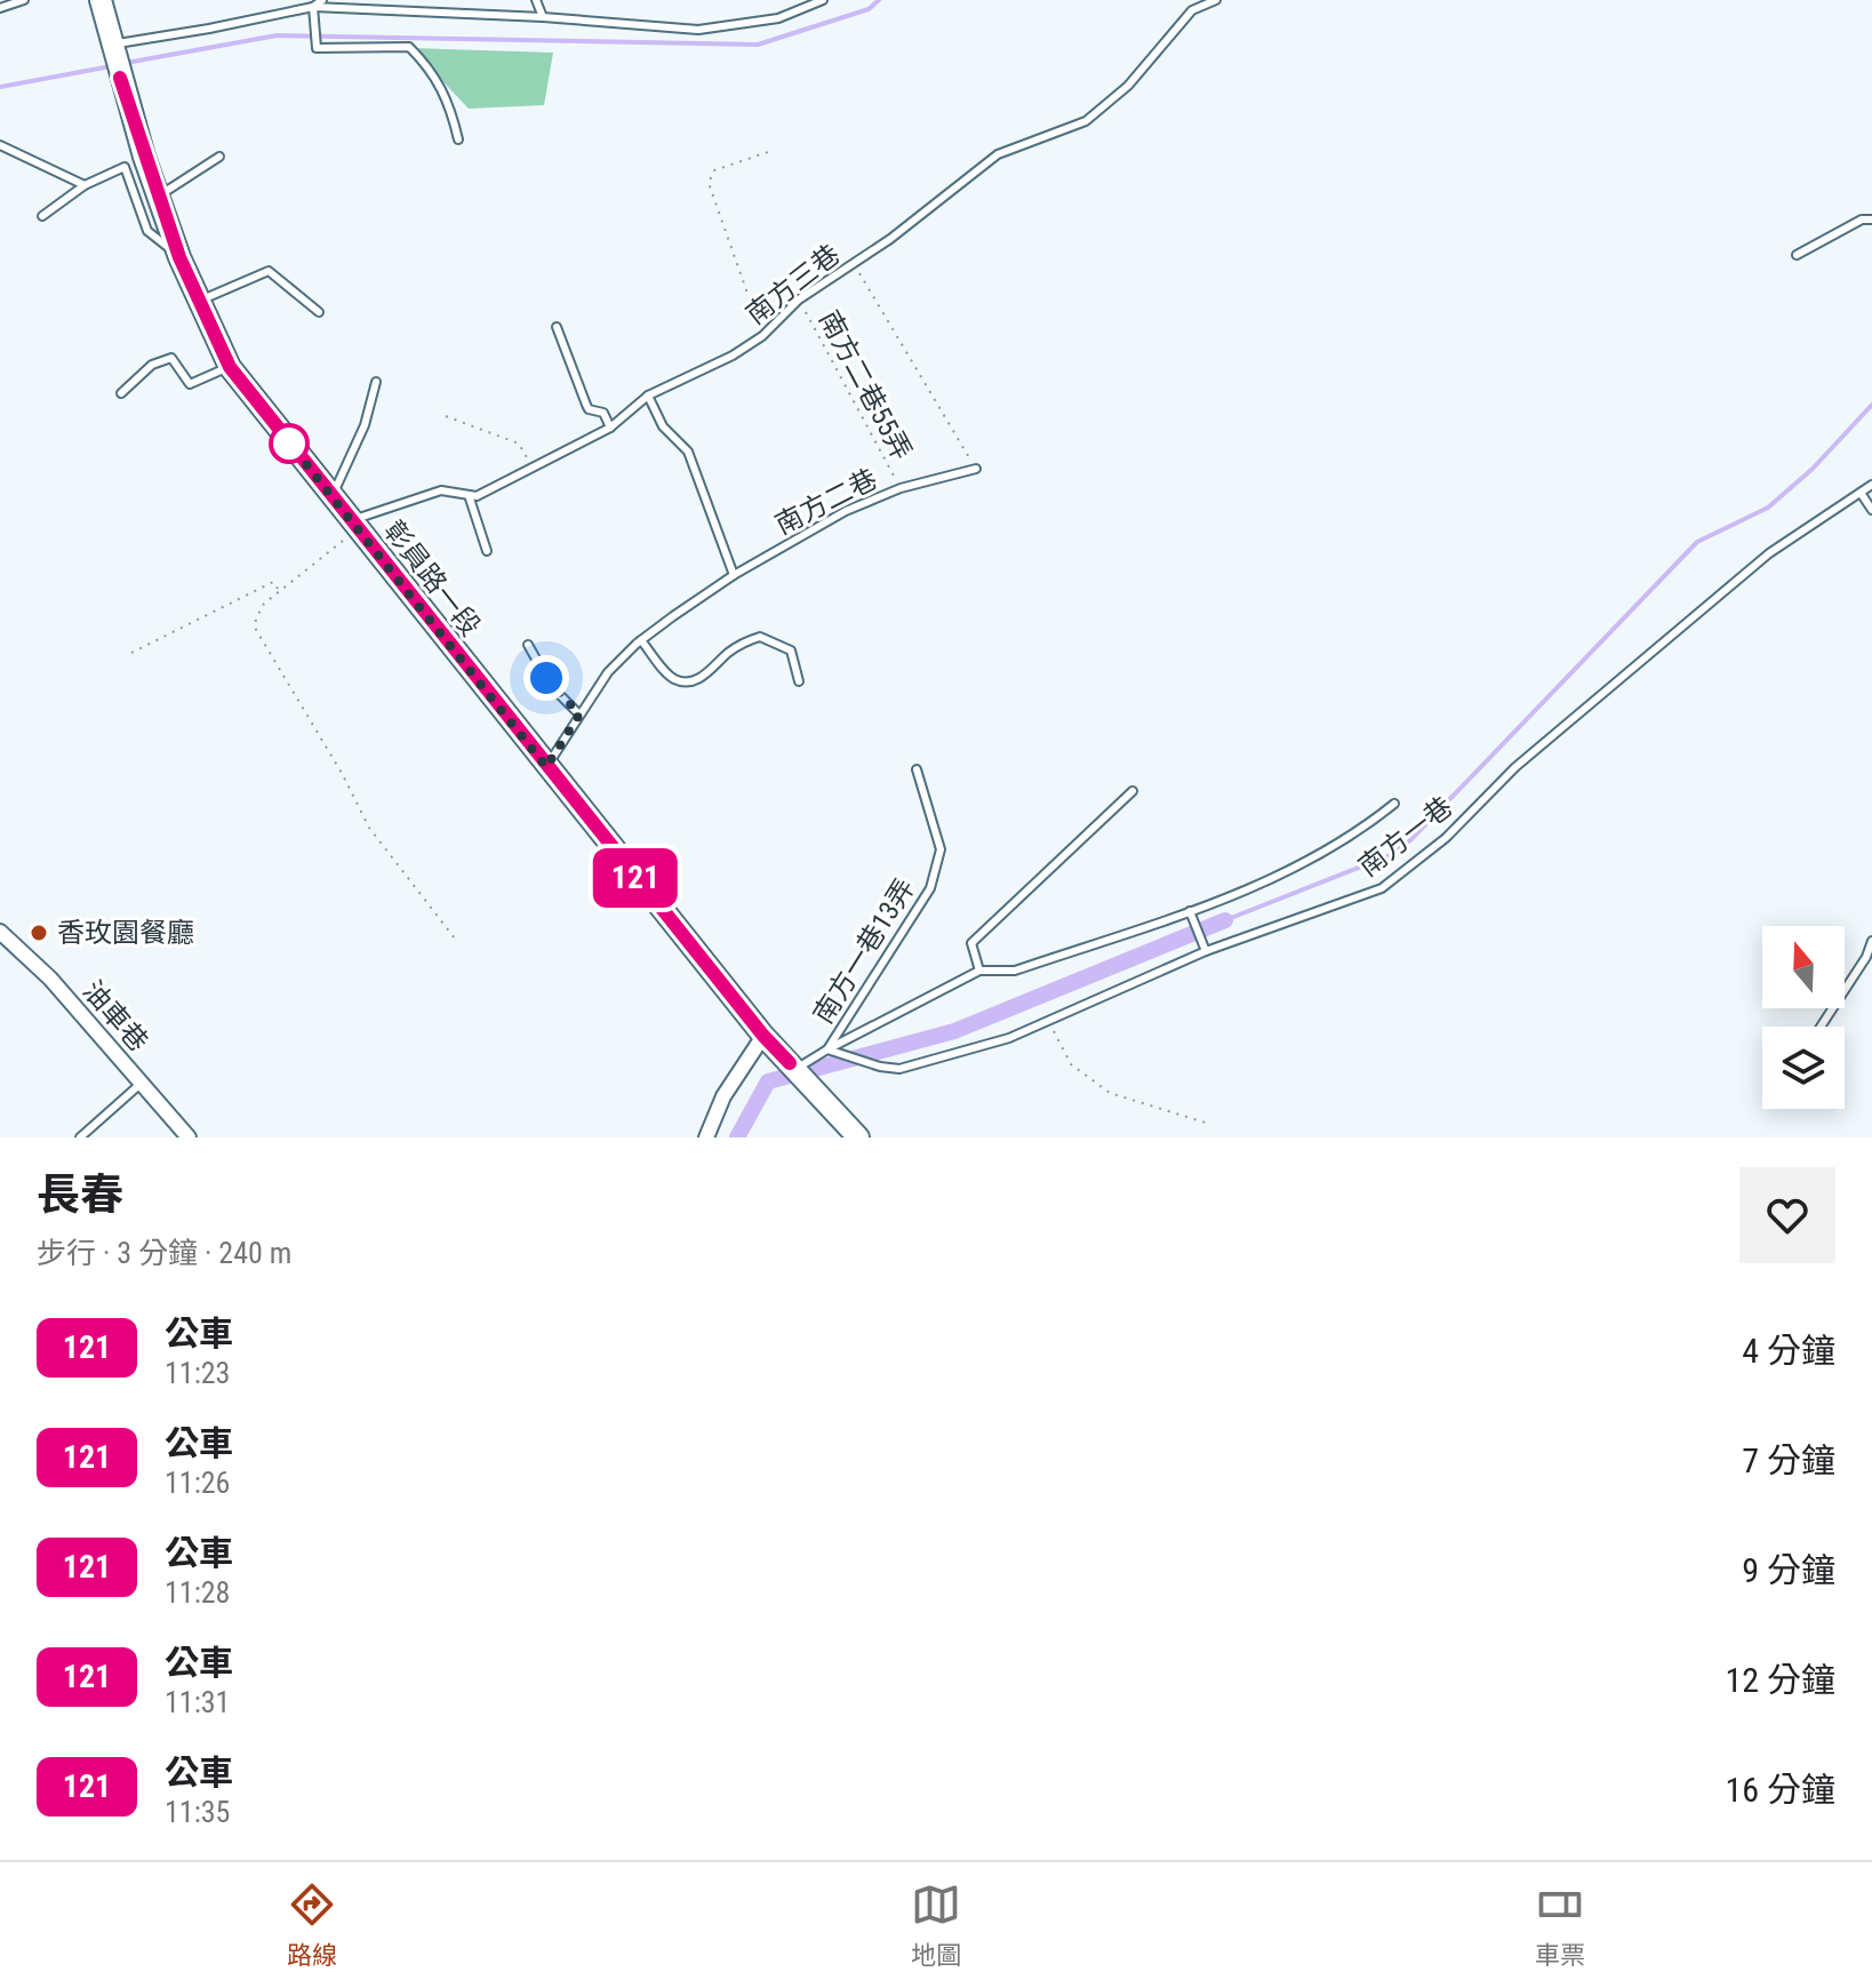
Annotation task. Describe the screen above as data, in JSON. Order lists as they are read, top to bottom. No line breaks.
{"streets":{"main road":["彰員路一段"],"street":["油車巷"],"lane":["南方三巷","南方二巷","南方一巷","南方一巷13弄"],"path":["南方二巷55弄"]},"crossings":[["南方三巷","南方二巷55弄"],["南方三巷","彰員路一段"],["南方二巷55弄","南方二巷"],["南方二巷","彰員路一段"],["彰員路一段","南方一巷"],["南方一巷","南方一巷13弄"]],"places":["香玫園餐廳"],"lines":["bus line 121"],"north":"top","page":{"on_map":"121","heading":["長春","步行 · 3 分鐘 · 240 m"],"list":[{"mark":"121","name":"公車","note":"11:23","value":"4 分鐘"},{"mark":"121","name":"公車","note":"11:26","value":"7 分鐘"},{"mark":"121","name":"公車","note":"11:28","value":"9 分鐘"},{"mark":"121","name":"公車","note":"11:31","value":"12 分鐘"},{"mark":"121","name":"公車","note":"11:35","value":"16 分鐘"}],"tabs":["路線","地圖","車票"]}}
